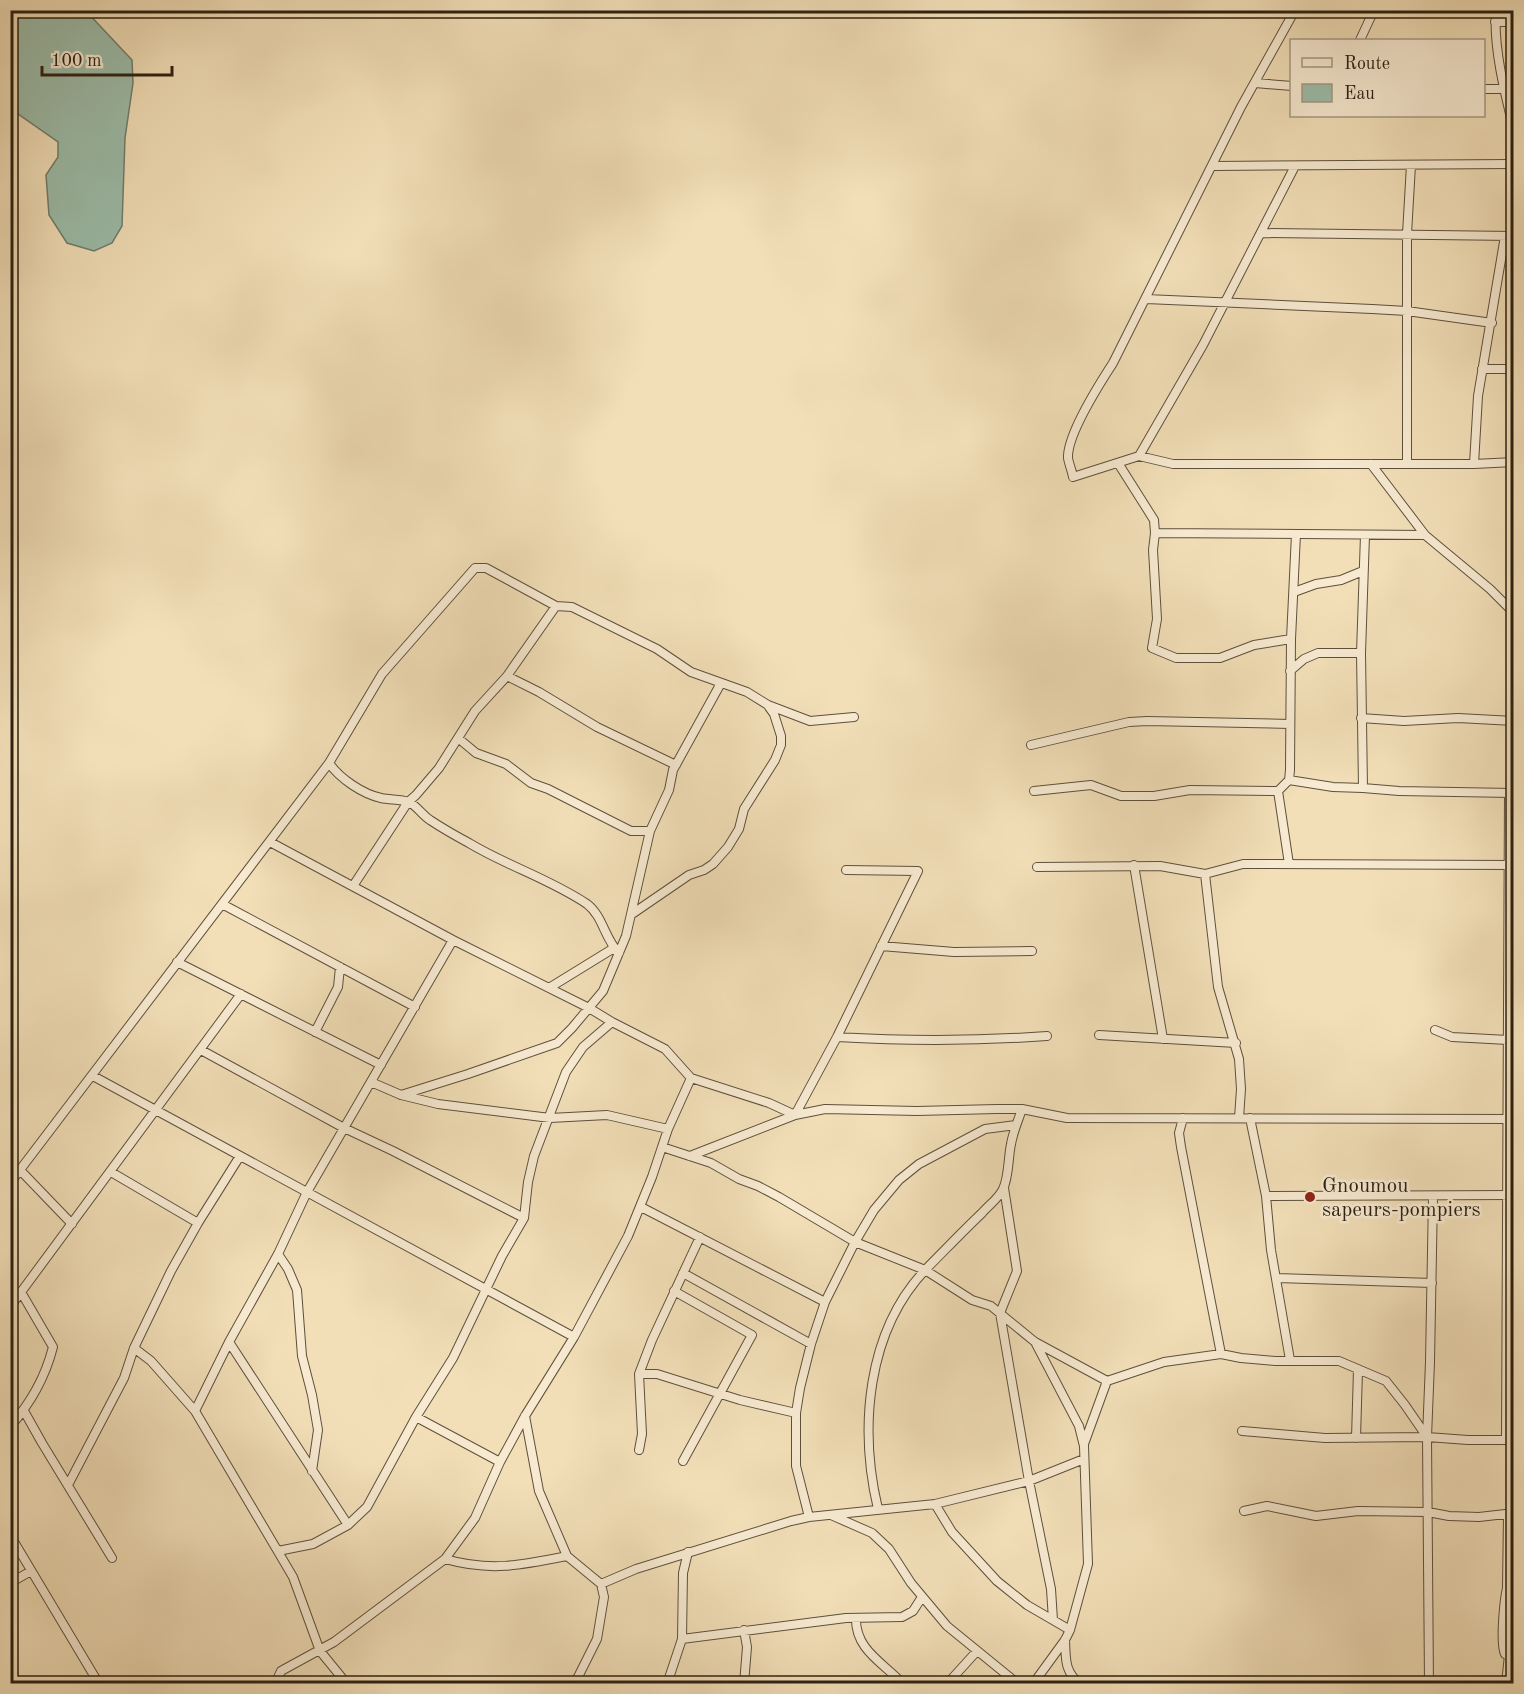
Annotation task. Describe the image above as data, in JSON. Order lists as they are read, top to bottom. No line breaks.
{"places":["Gnoumou sapeurs-pompiers"],"legend":["Route","Eau"],"scale_bar":"100 m"}
